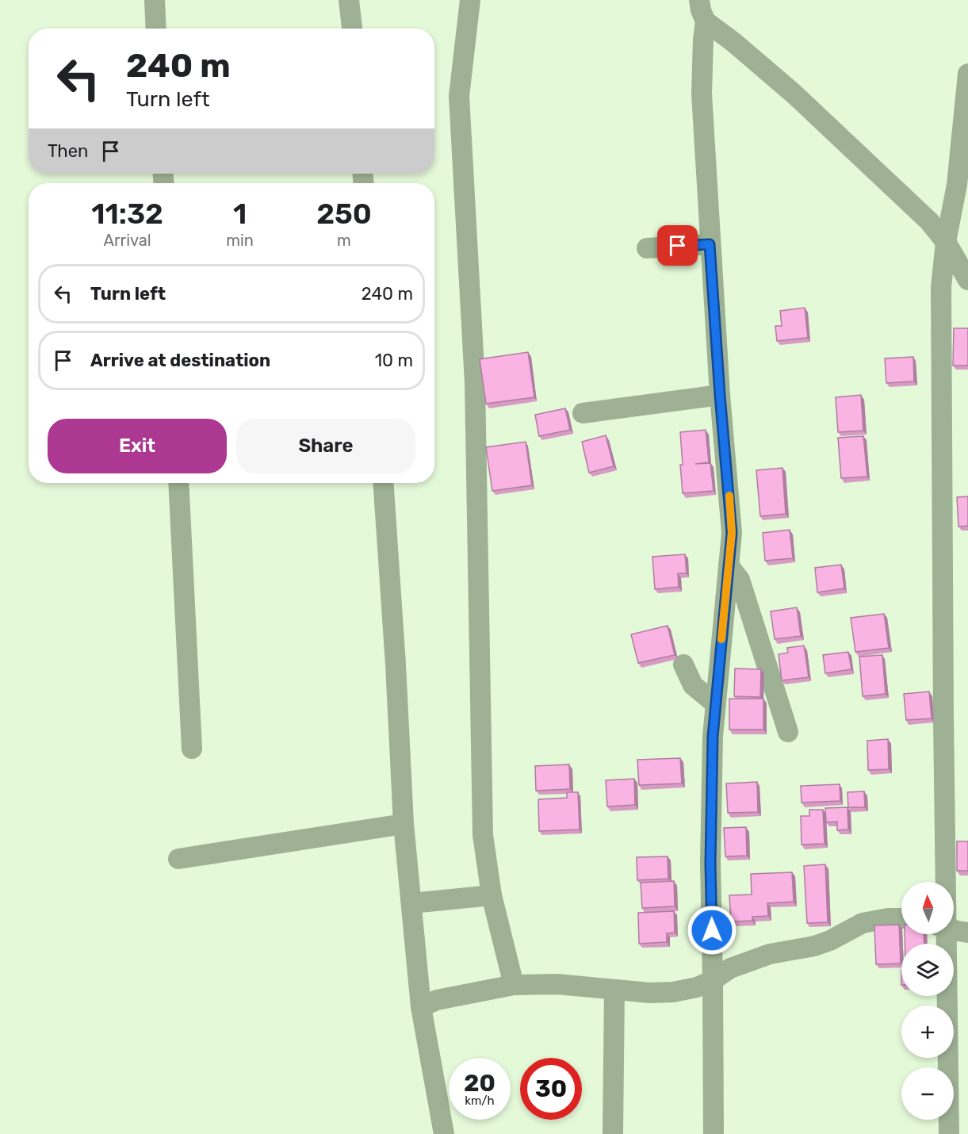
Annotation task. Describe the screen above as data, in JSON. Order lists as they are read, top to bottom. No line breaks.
{"north":"top","page":{"turn":["240 m","Turn left"],"then":"Then","eta":["11:32","Arrival","1","min","250","m"],"list":[{"name":"Turn left","value":"240 m"},{"name":"Arrive at destination","value":"10 m"}],"buttons":["Exit","Share"],"map_buttons":["+","−"],"speed":"20 km/h","limit":"30"}}
